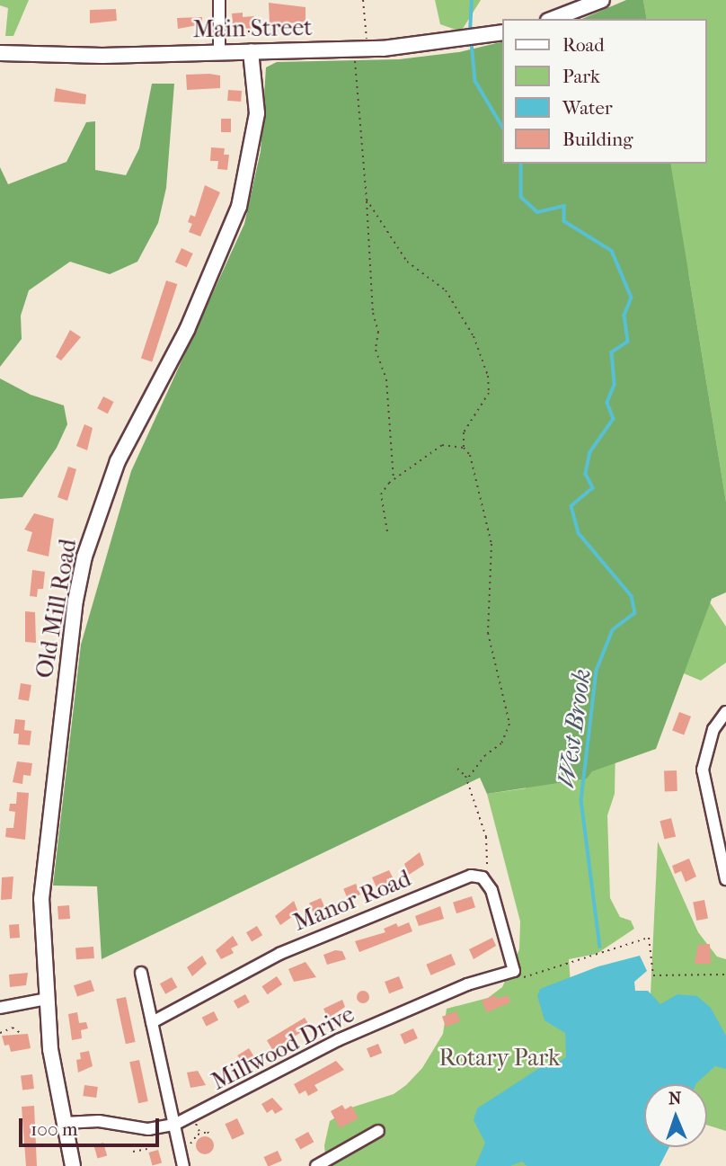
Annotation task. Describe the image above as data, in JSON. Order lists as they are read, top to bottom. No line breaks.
{"streets":{"main road":["Main Street","Old Mill Road"],"street":["Manor Road","Millwood Drive"]},"crossings":[["Main Street","Old Mill Road"],["Old Mill Road","Millwood Drive"]],"water":["West Brook"],"parks":["Rotary Park"],"legend":["Road","Park","Water","Building"],"scale_bar":"100 m","north":"top"}
